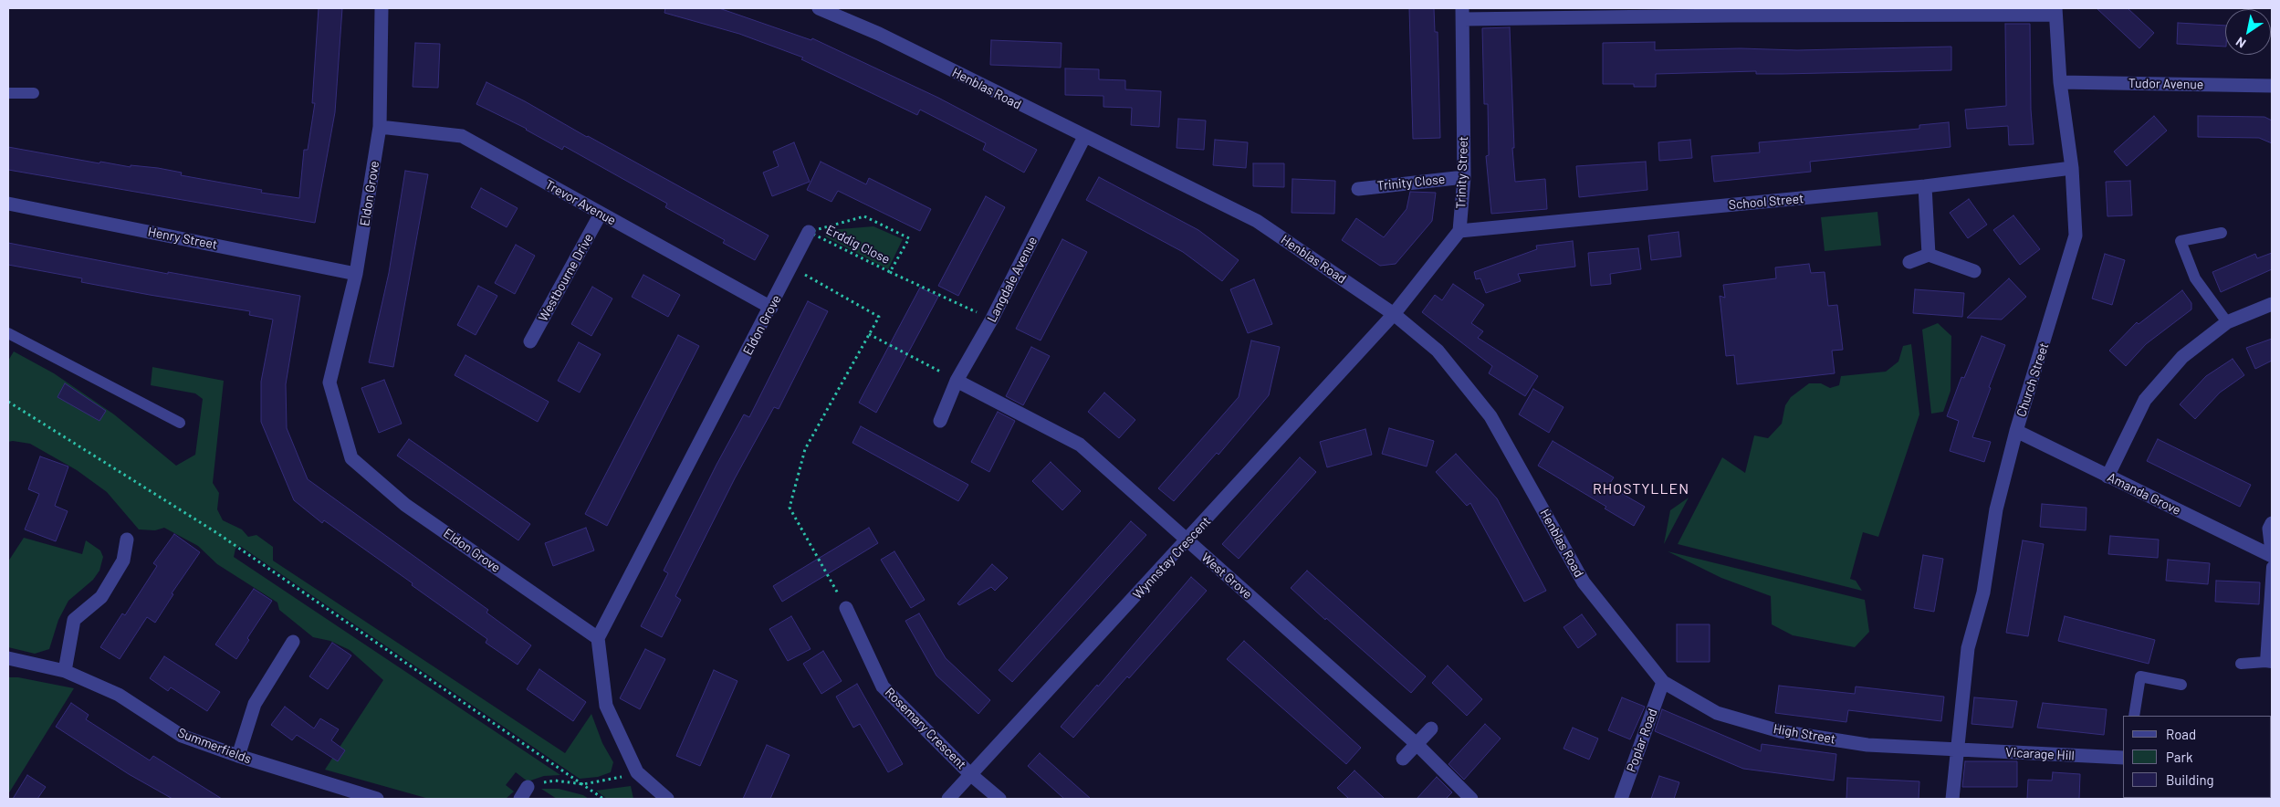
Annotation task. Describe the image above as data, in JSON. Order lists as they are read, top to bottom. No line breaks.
{"streets":{"street":["Tudor Avenue","Henblas Road","Trinity Street","Trinity Close","Eldon Grove","School Street","Trevor Avenue","Henry Street","Westbourne Drive","Langdale Avenue","Church Street","Amanda Grove","Wynnstay Crescent","West Grove","Rosemary Crescent","High Street","Poplar Road","Summerfields","Vicarage Hill"],"path":["Erddig Close"]},"crossings":[["Tudor Avenue","Church Street"],["Henblas Road","Langdale Avenue"],["Henblas Road","Wynnstay Crescent"],["Henblas Road","High Street"],["Henblas Road","Poplar Road"],["Trinity Street","Trinity Close"],["Trinity Street","School Street"],["Eldon Grove","Trevor Avenue"],["Eldon Grove","Henry Street"],["Eldon Grove","Erddig Close"],["School Street","Church Street"],["Trevor Avenue","Westbourne Drive"],["Langdale Avenue","West Grove"],["Church Street","Amanda Grove"],["Church Street","High Street"],["Church Street","Vicarage Hill"],["Wynnstay Crescent","West Grove"],["Wynnstay Crescent","Rosemary Crescent"],["High Street","Poplar Road"],["High Street","Vicarage Hill"]],"districts":["RHOSTYLLEN"],"legend":["Road","Park","Building"],"north":"bottom left"}
